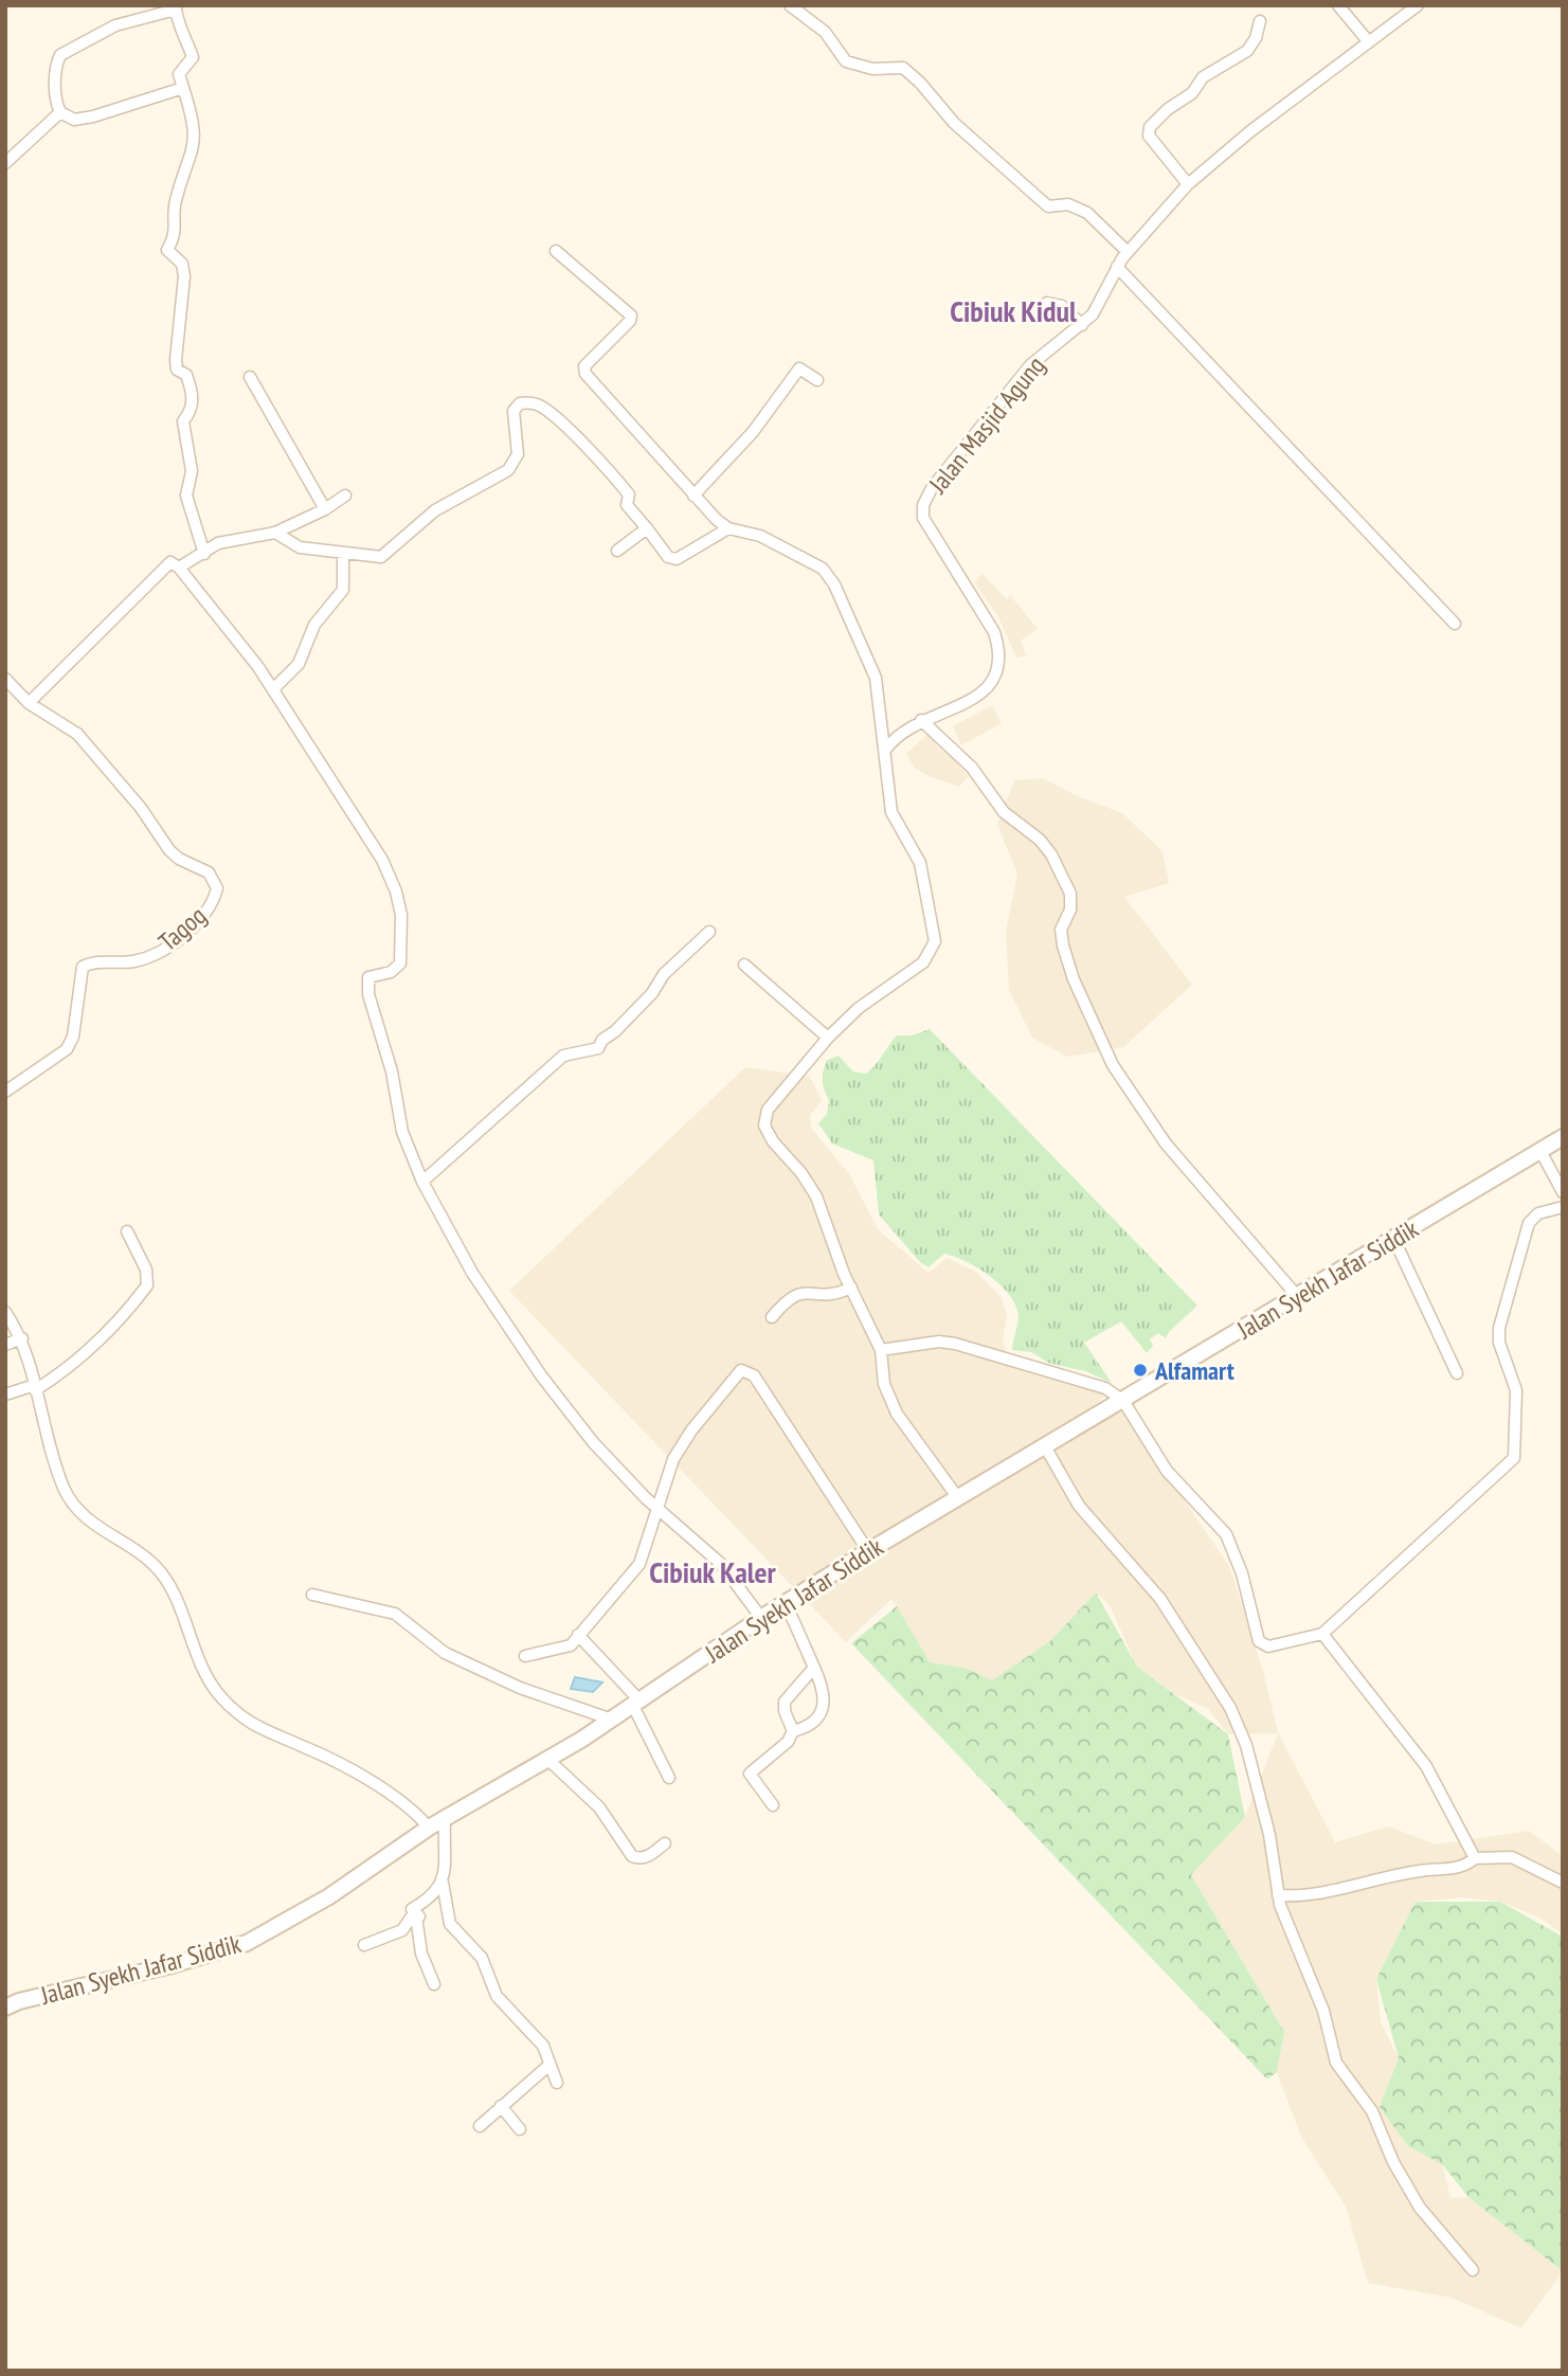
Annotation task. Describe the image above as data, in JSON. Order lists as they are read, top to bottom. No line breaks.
{"streets":{"main road":["Jalan Syekh Jafar Siddik"],"street":["Jalan Masjid Agung","Tagog"]},"districts":["Cibiuk Kidul","Cibiuk Kaler"],"places":["Alfamart"]}
